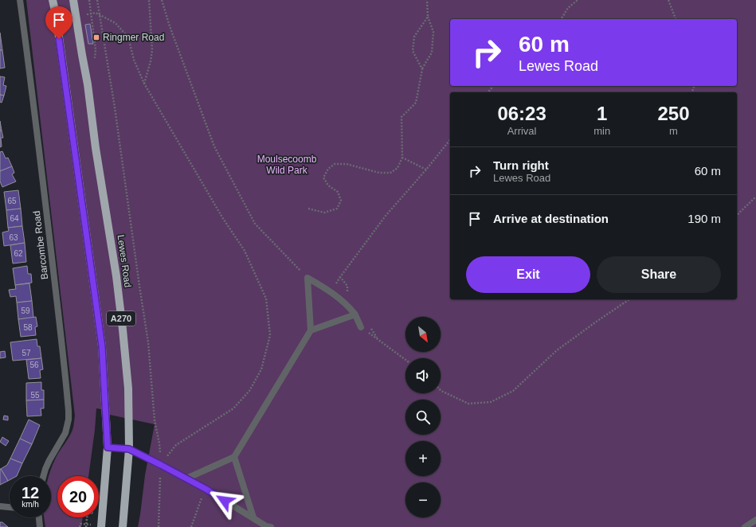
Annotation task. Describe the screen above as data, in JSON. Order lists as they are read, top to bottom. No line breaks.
{"streets":{"main road":["Lewes Road","A270"],"street":["Barcombe Road"]},"parks":["Moulsecoomb Wild Park"],"places":{"transit":["Ringmer Road"]},"house_numbers":["65","64","63","62","59","58","57","56","55"],"north":"bottom right","page":{"turn":["60 m","Lewes Road"],"eta":["06:23","Arrival","1","min","250","m"],"list":[{"name":"Turn right","note":"Lewes Road","value":"60 m"},{"name":"Arrive at destination","value":"190 m"}],"buttons":["Exit","Share"],"map_buttons":["+","−"],"speed":"12 km/h","limit":"20"}}
